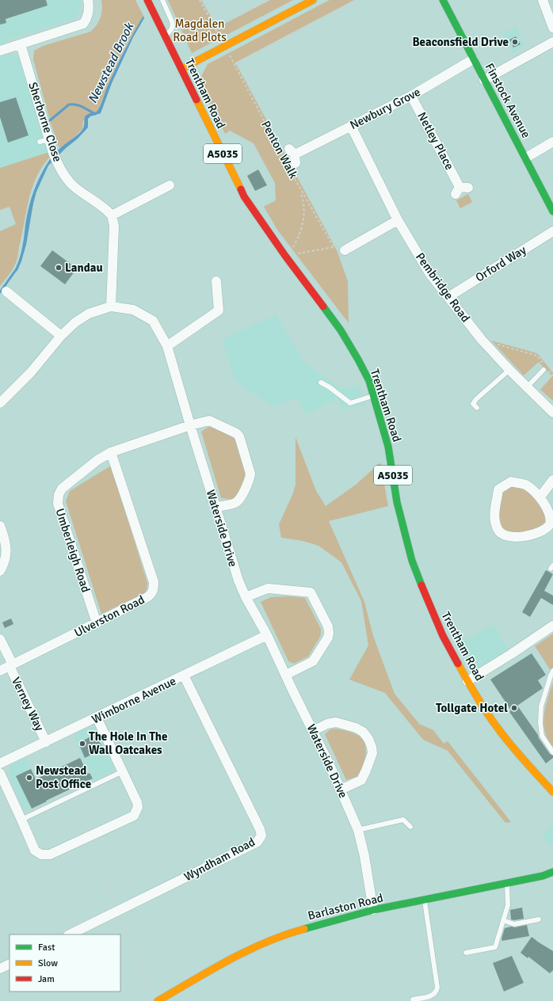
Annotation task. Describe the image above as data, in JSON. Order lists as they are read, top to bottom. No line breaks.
{"streets":{"main road":["Trentham Road","Finstock Avenue","A5035","Barlaston Road"],"street":["Newbury Grove","Sherborne Close","Netley Place","Orford Way","Pembridge Road","Waterside Drive","Umberleigh Road","Ulverston Road","Wimborne Avenue","Verney Way","Wyndham Road"],"path":["Penton Walk"]},"crossings":[["Finstock Avenue","Newbury Grove"],["Newbury Grove","Netley Place"],["Newbury Grove","Pembridge Road"],["Orford Way","Pembridge Road"],["Waterside Drive","Umberleigh Road"],["Waterside Drive","Wimborne Avenue"],["Waterside Drive","Barlaston Road"],["Umberleigh Road","Ulverston Road"],["Ulverston Road","Verney Way"],["Wimborne Avenue","Verney Way"],["Wimborne Avenue","Wyndham Road"]],"water":["Newstead Brook"],"parks":["Magdalen Road Plots"],"places":["Beaconsfield Drive","Landau","Tollgate Hotel","The Hole In The Wall Oatcakes","Newstead Post Office"],"legend":["Fast","Slow","Jam"]}
